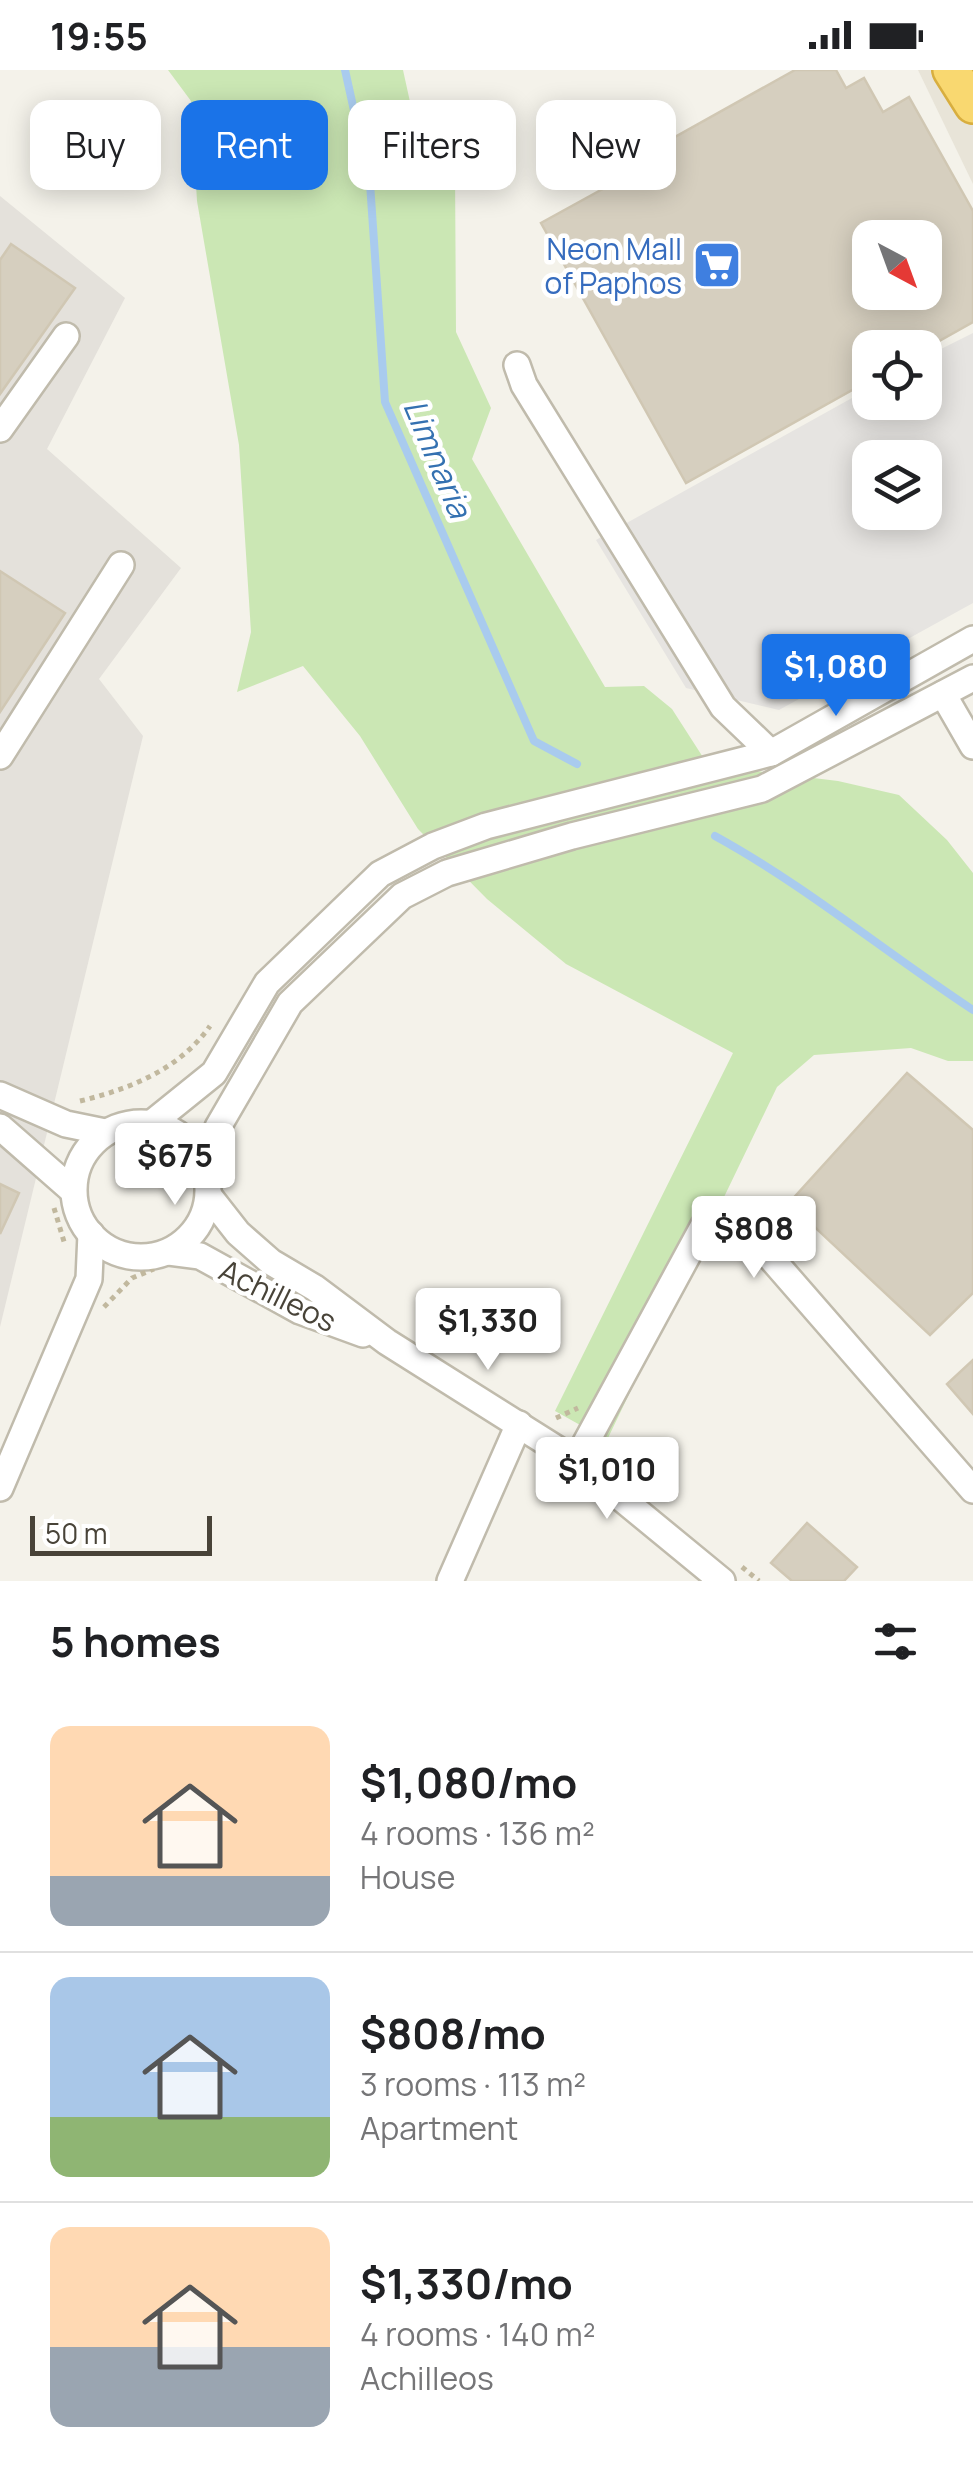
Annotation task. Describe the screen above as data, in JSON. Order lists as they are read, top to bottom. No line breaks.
{"streets":{"street":["Achilleos"]},"water":["Limnaria"],"places":{"supermarket":["Neon Mall of Paphos"]},"scale_bar":"50 m","north":"bottom right","page":{"status":"19:55","chip":["Buy","Rent","Filters","New"],"price":["$1,080","$675","$808","$1,330","$1,010"],"scale":"50 m","heading":"5 homes","list":[{"name":"$1,080/mo","note":"4 rooms · 136 m² · House"},{"name":"$808/mo","note":"3 rooms · 113 m² · Apartment"},{"name":"$1,330/mo","note":"4 rooms · 140 m² · Achilleos"}]}}
